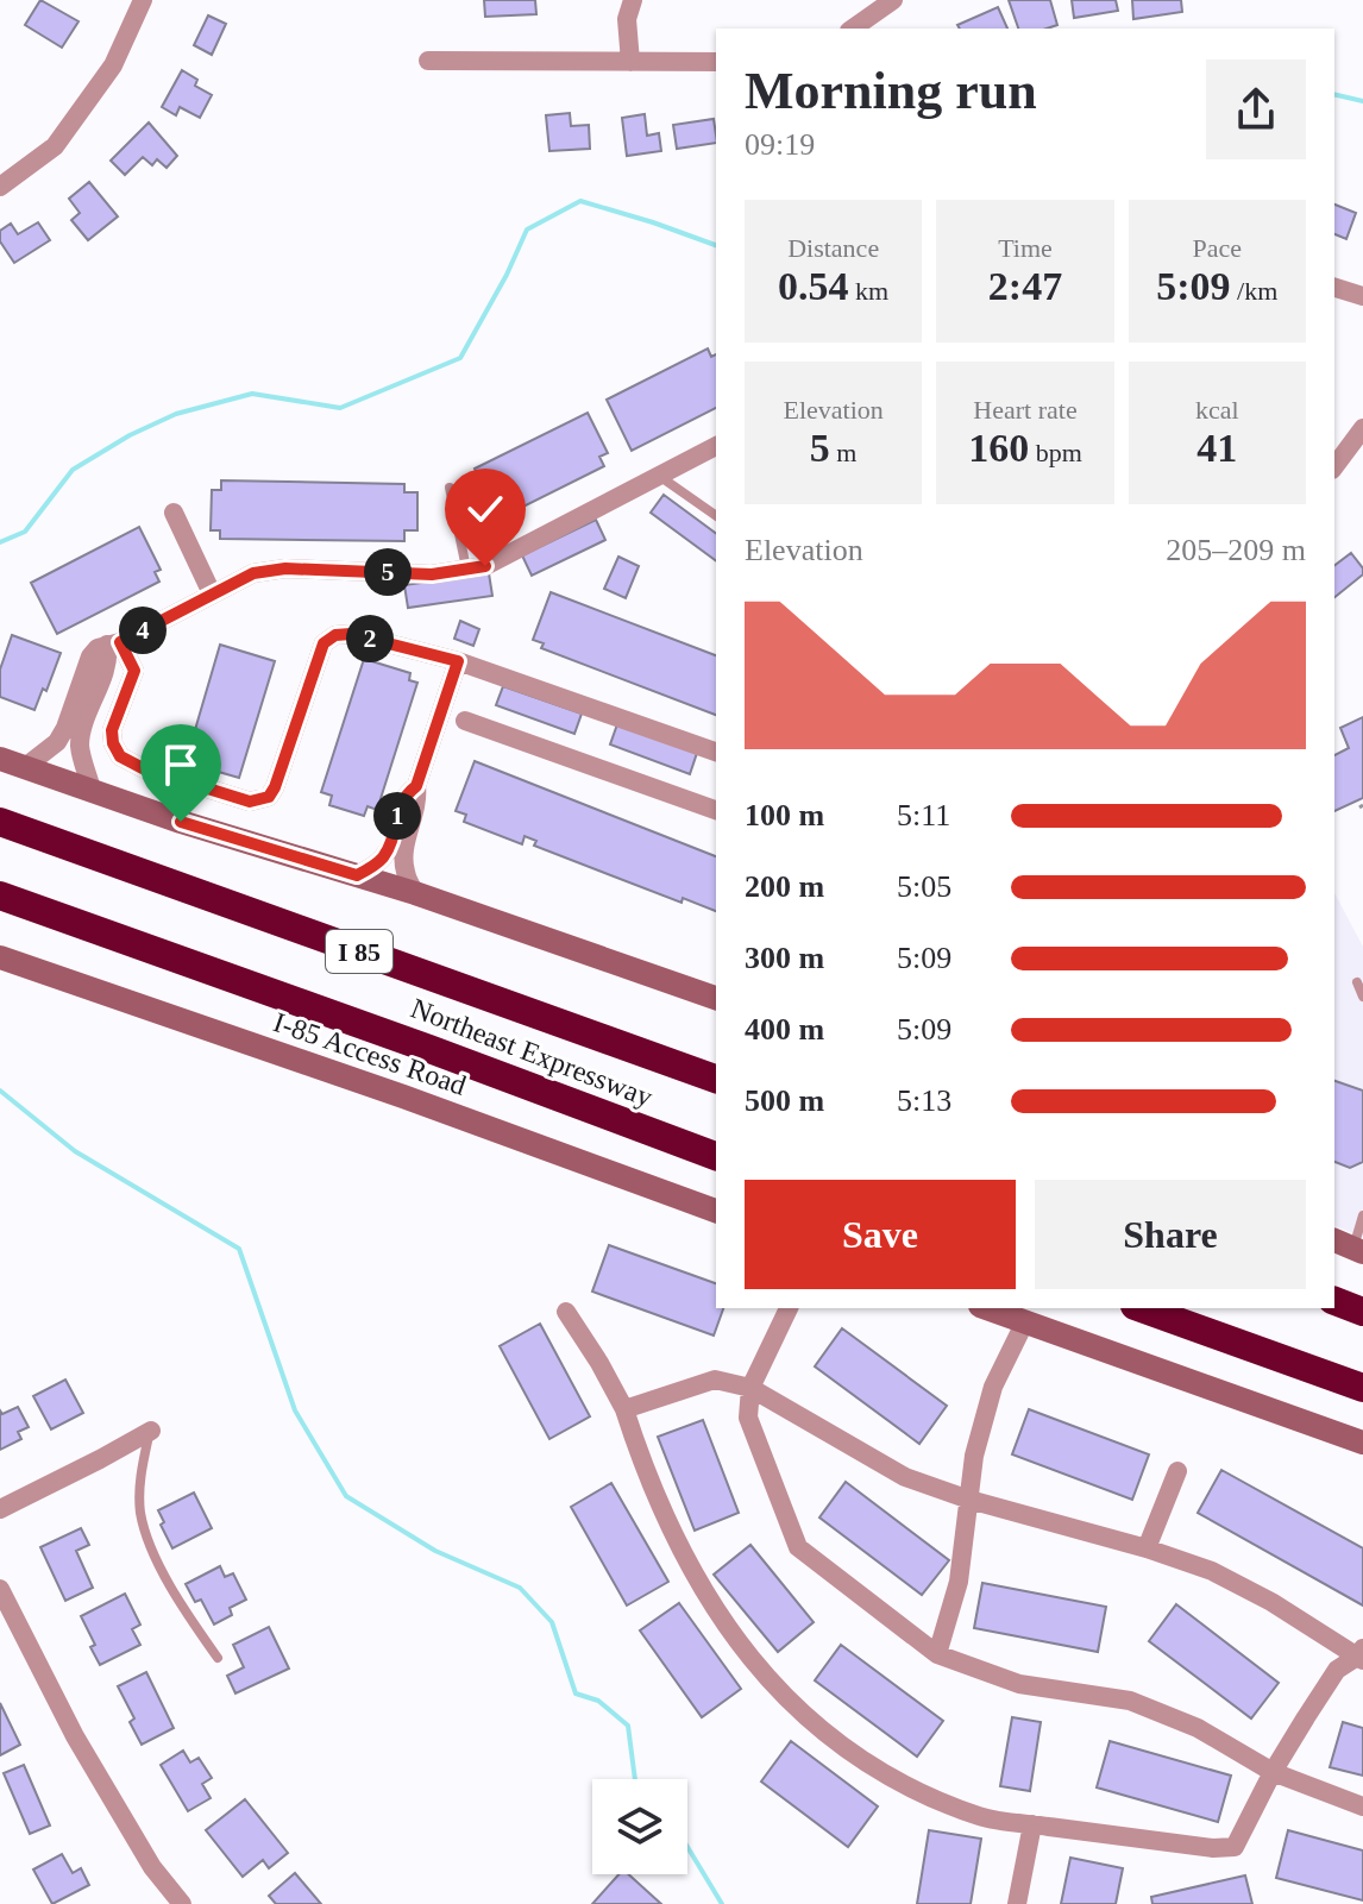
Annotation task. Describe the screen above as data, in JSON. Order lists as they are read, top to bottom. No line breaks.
{"streets":{"highway":["I 85","Northeast Expressway"],"main road":["I-85 Access Road"]},"page":{"heading":["Morning run","09:19"],"stats":[["Distance","0.54 km"],["Time","2:47"],["Pace","5:09 /km"],["Elevation","5 m"],["Heart rate","160 bpm"],["kcal","41"]],"chart":["Elevation","205–209 m"],"pins":["5","4","2","1"],"list":[{"name":"100 m","note":"5:11"},{"name":"200 m","note":"5:05"},{"name":"300 m","note":"5:09"},{"name":"400 m","note":"5:09"},{"name":"500 m","note":"5:13"}],"buttons":["Save","Share"]}}
